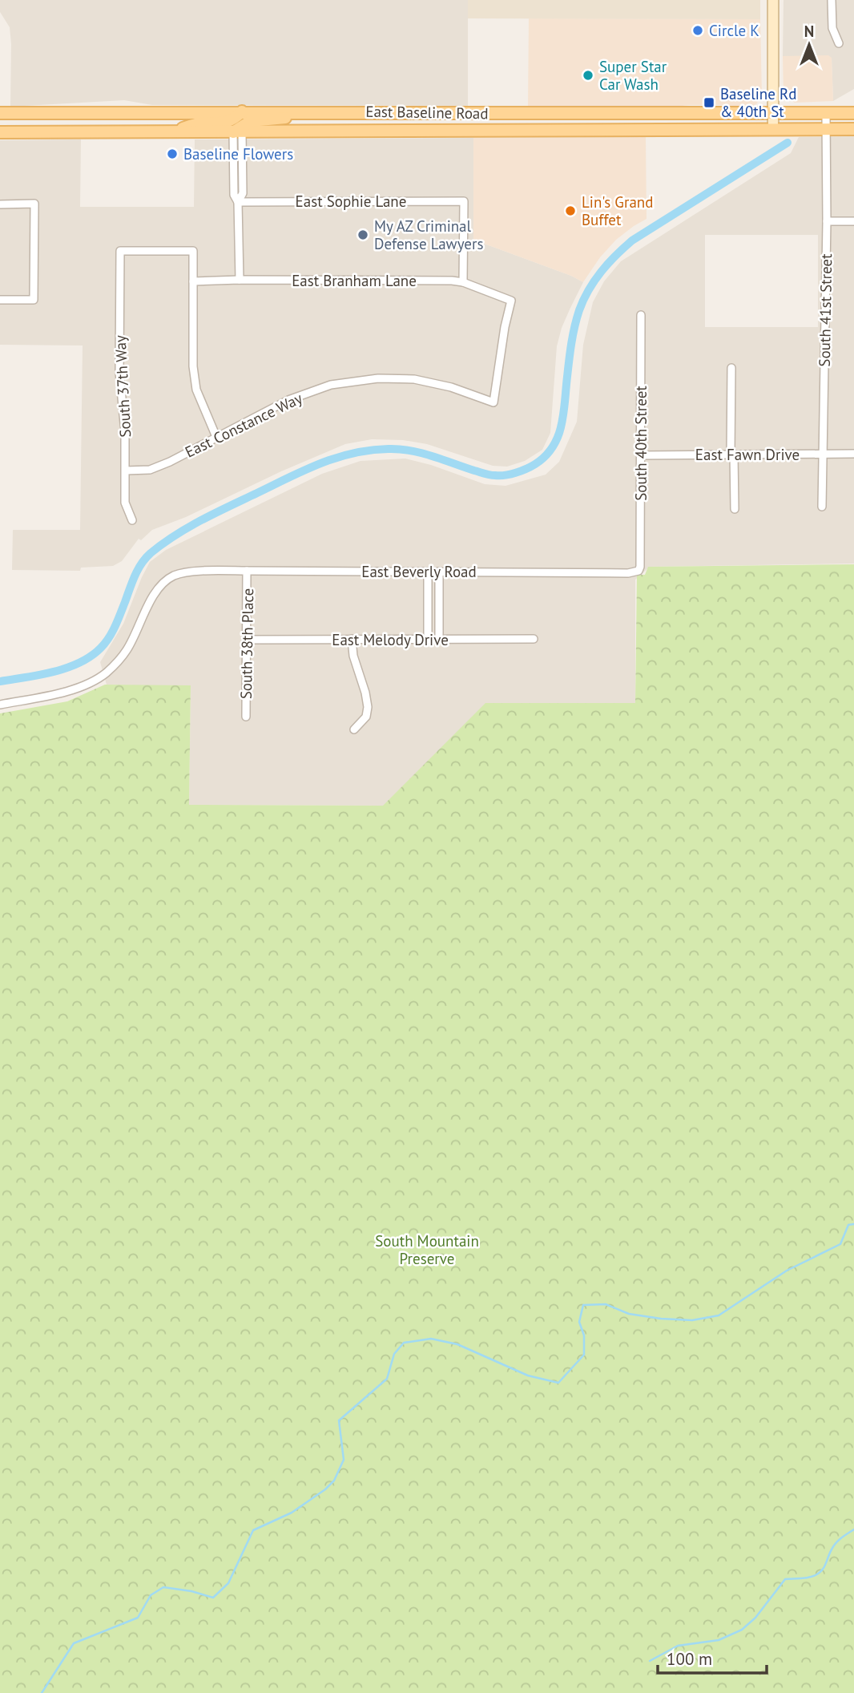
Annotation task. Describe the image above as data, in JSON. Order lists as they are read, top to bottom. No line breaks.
{"streets":{"main road":["East Baseline Road"],"street":["East Sophie Lane","East Branham Lane","South 41st Street","South 37th Way","East Constance Way","South 40th Street","East Fawn Drive","East Beverly Road","East Melody Drive","South 38th Place"]},"crossings":[["East Baseline Road","South 41st Street"],["East Sophie Lane","East Branham Lane"],["East Branham Lane","South 37th Way"],["East Branham Lane","East Constance Way"],["South 41st Street","East Fawn Drive"],["South 37th Way","East Constance Way"],["South 40th Street","East Fawn Drive"],["South 40th Street","East Beverly Road"],["East Beverly Road","South 38th Place"],["East Melody Drive","South 38th Place"]],"parks":["South Mountain Preserve"],"places":{"other":["Circle K","Super Star Car Wash","Baseline Flowers","Lin's Grand Buffet","My AZ Criminal Defense Lawyers"],"transit":["Baseline Rd & 40th St"]},"scale_bar":"100 m","north":"top"}
